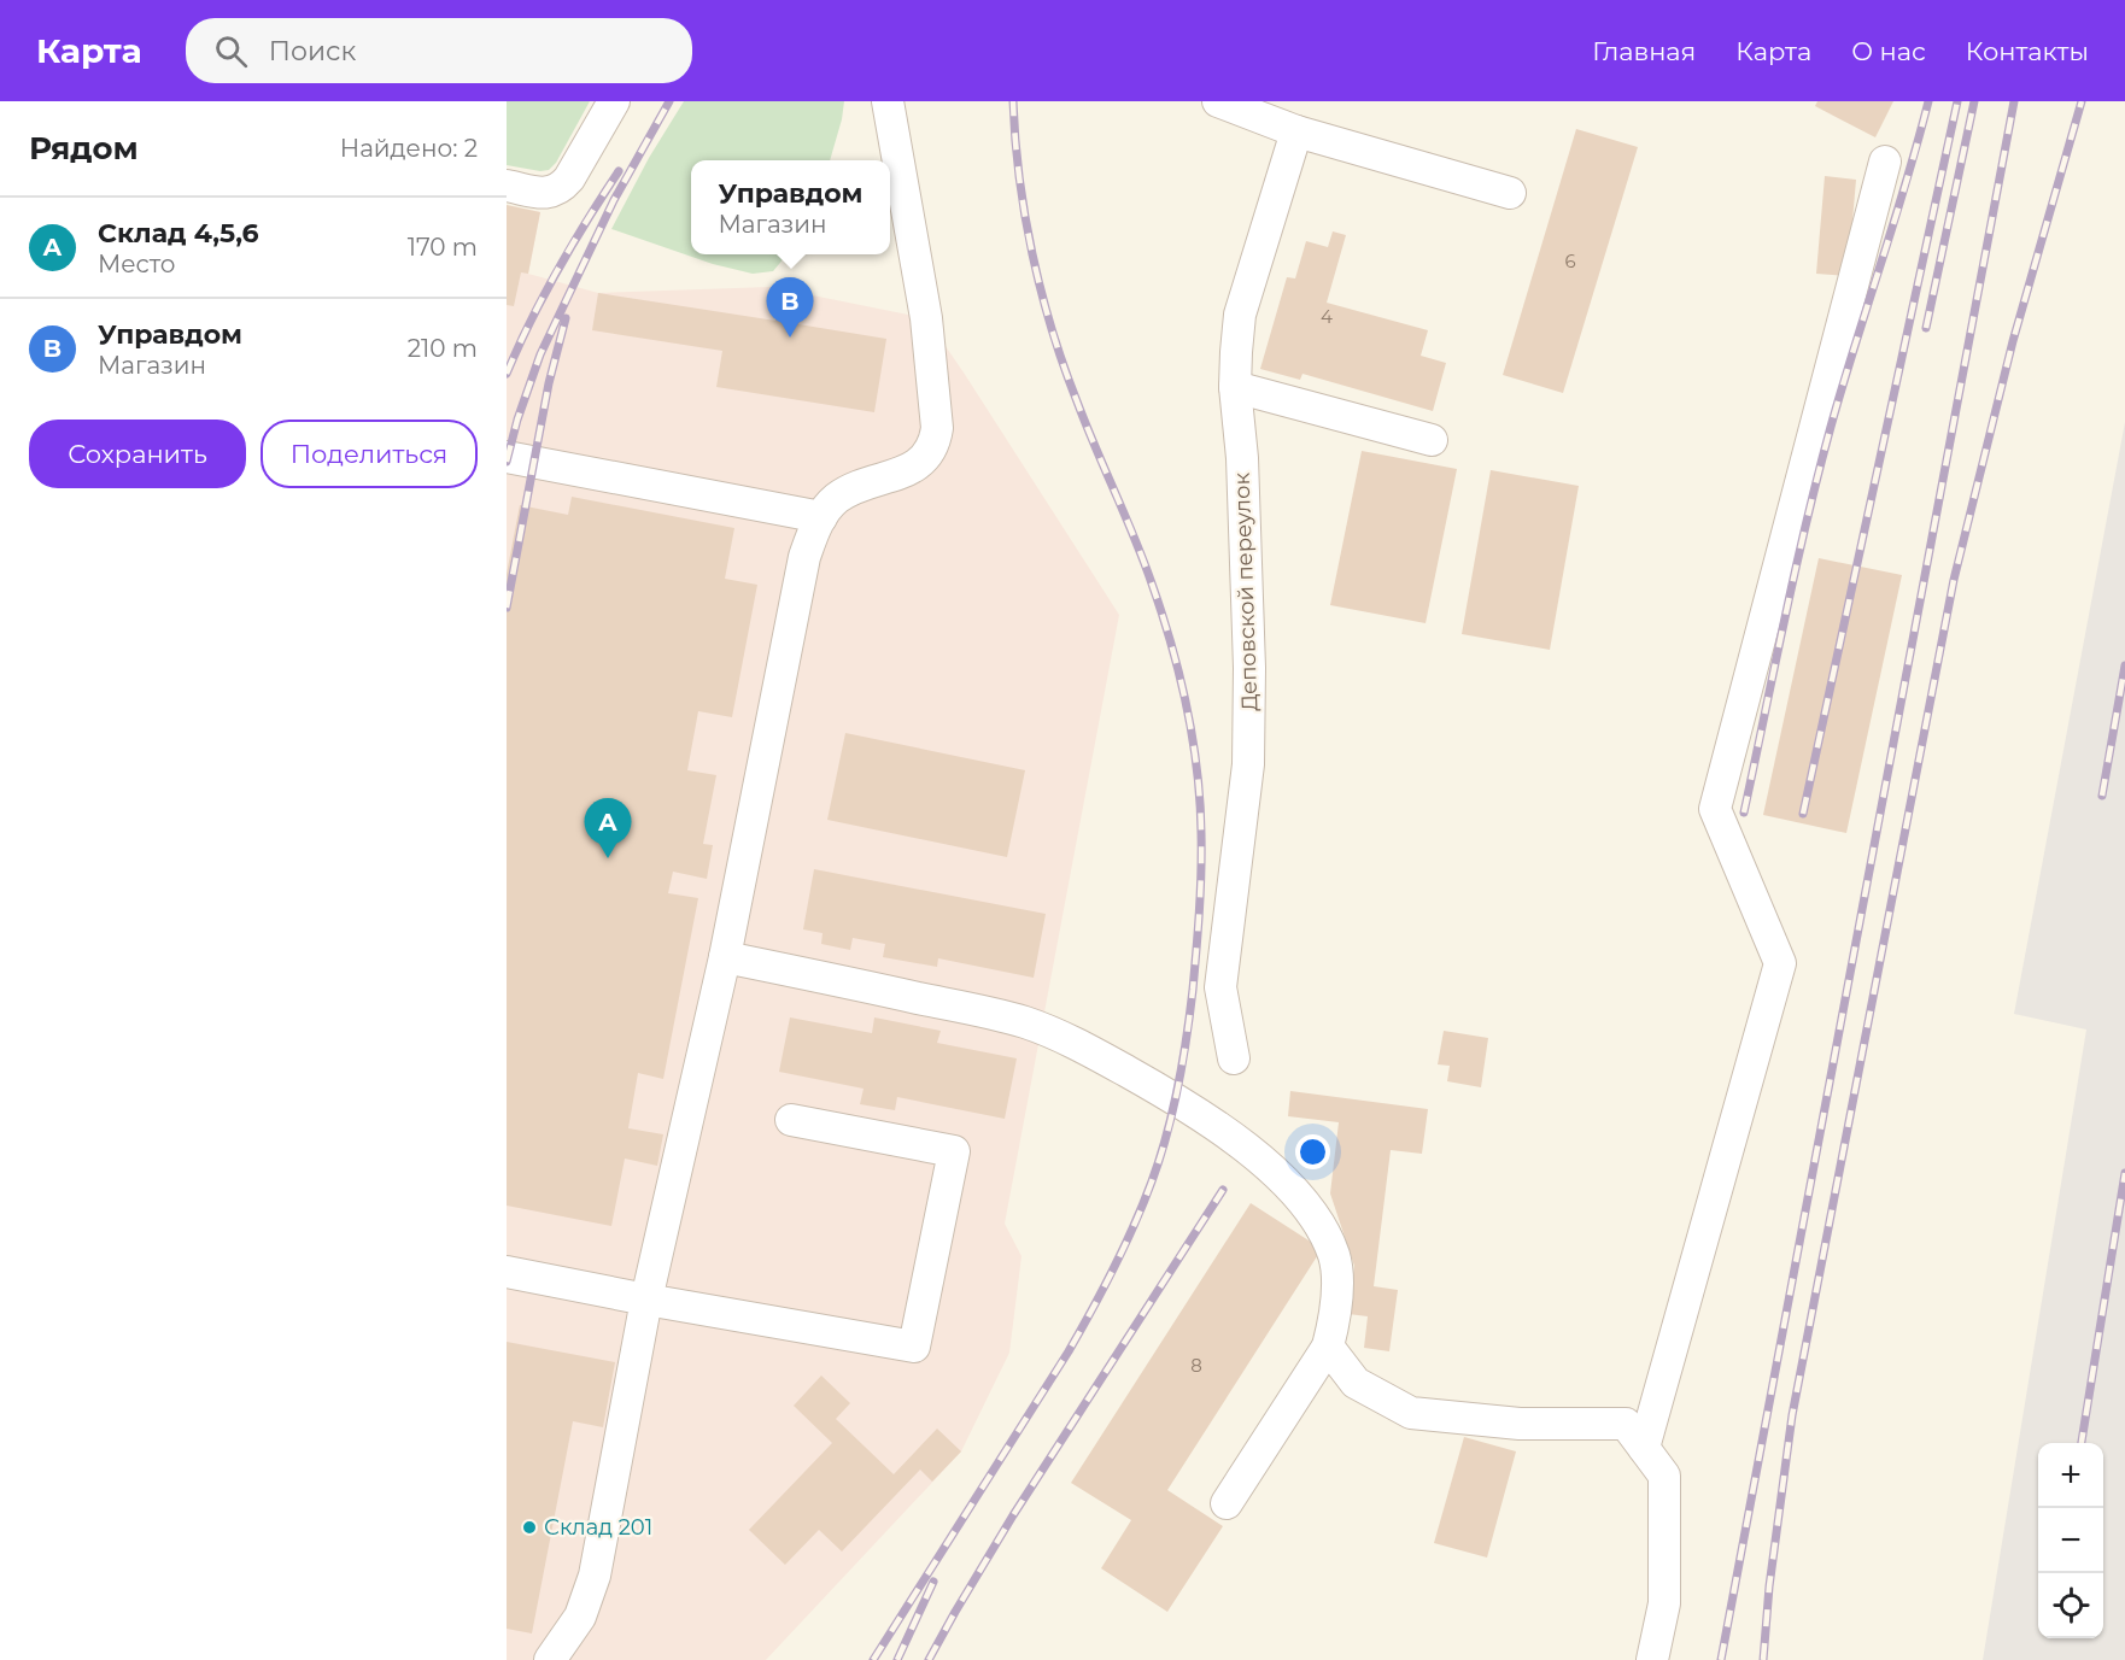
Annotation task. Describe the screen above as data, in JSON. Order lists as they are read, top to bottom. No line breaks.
{"streets":{"street":["Деповской переулок"]},"places":["Склад 201"],"house_numbers":["6","4","8"],"page":{"header":"Карта","search":"Поиск","nav":["Главная","Карта","О нас","Контакты"],"heading":["Рядом","Найдено: 2"],"popup":["Управдом","Магазин"],"list":[{"mark":"A","name":"Склад 4,5,6","note":"Место","value":"170 m"},{"mark":"B","name":"Управдом","note":"Магазин","value":"210 m"}],"pins":["B","A"],"buttons":["Сохранить","Поделиться"],"map_buttons":["+","−"]}}
